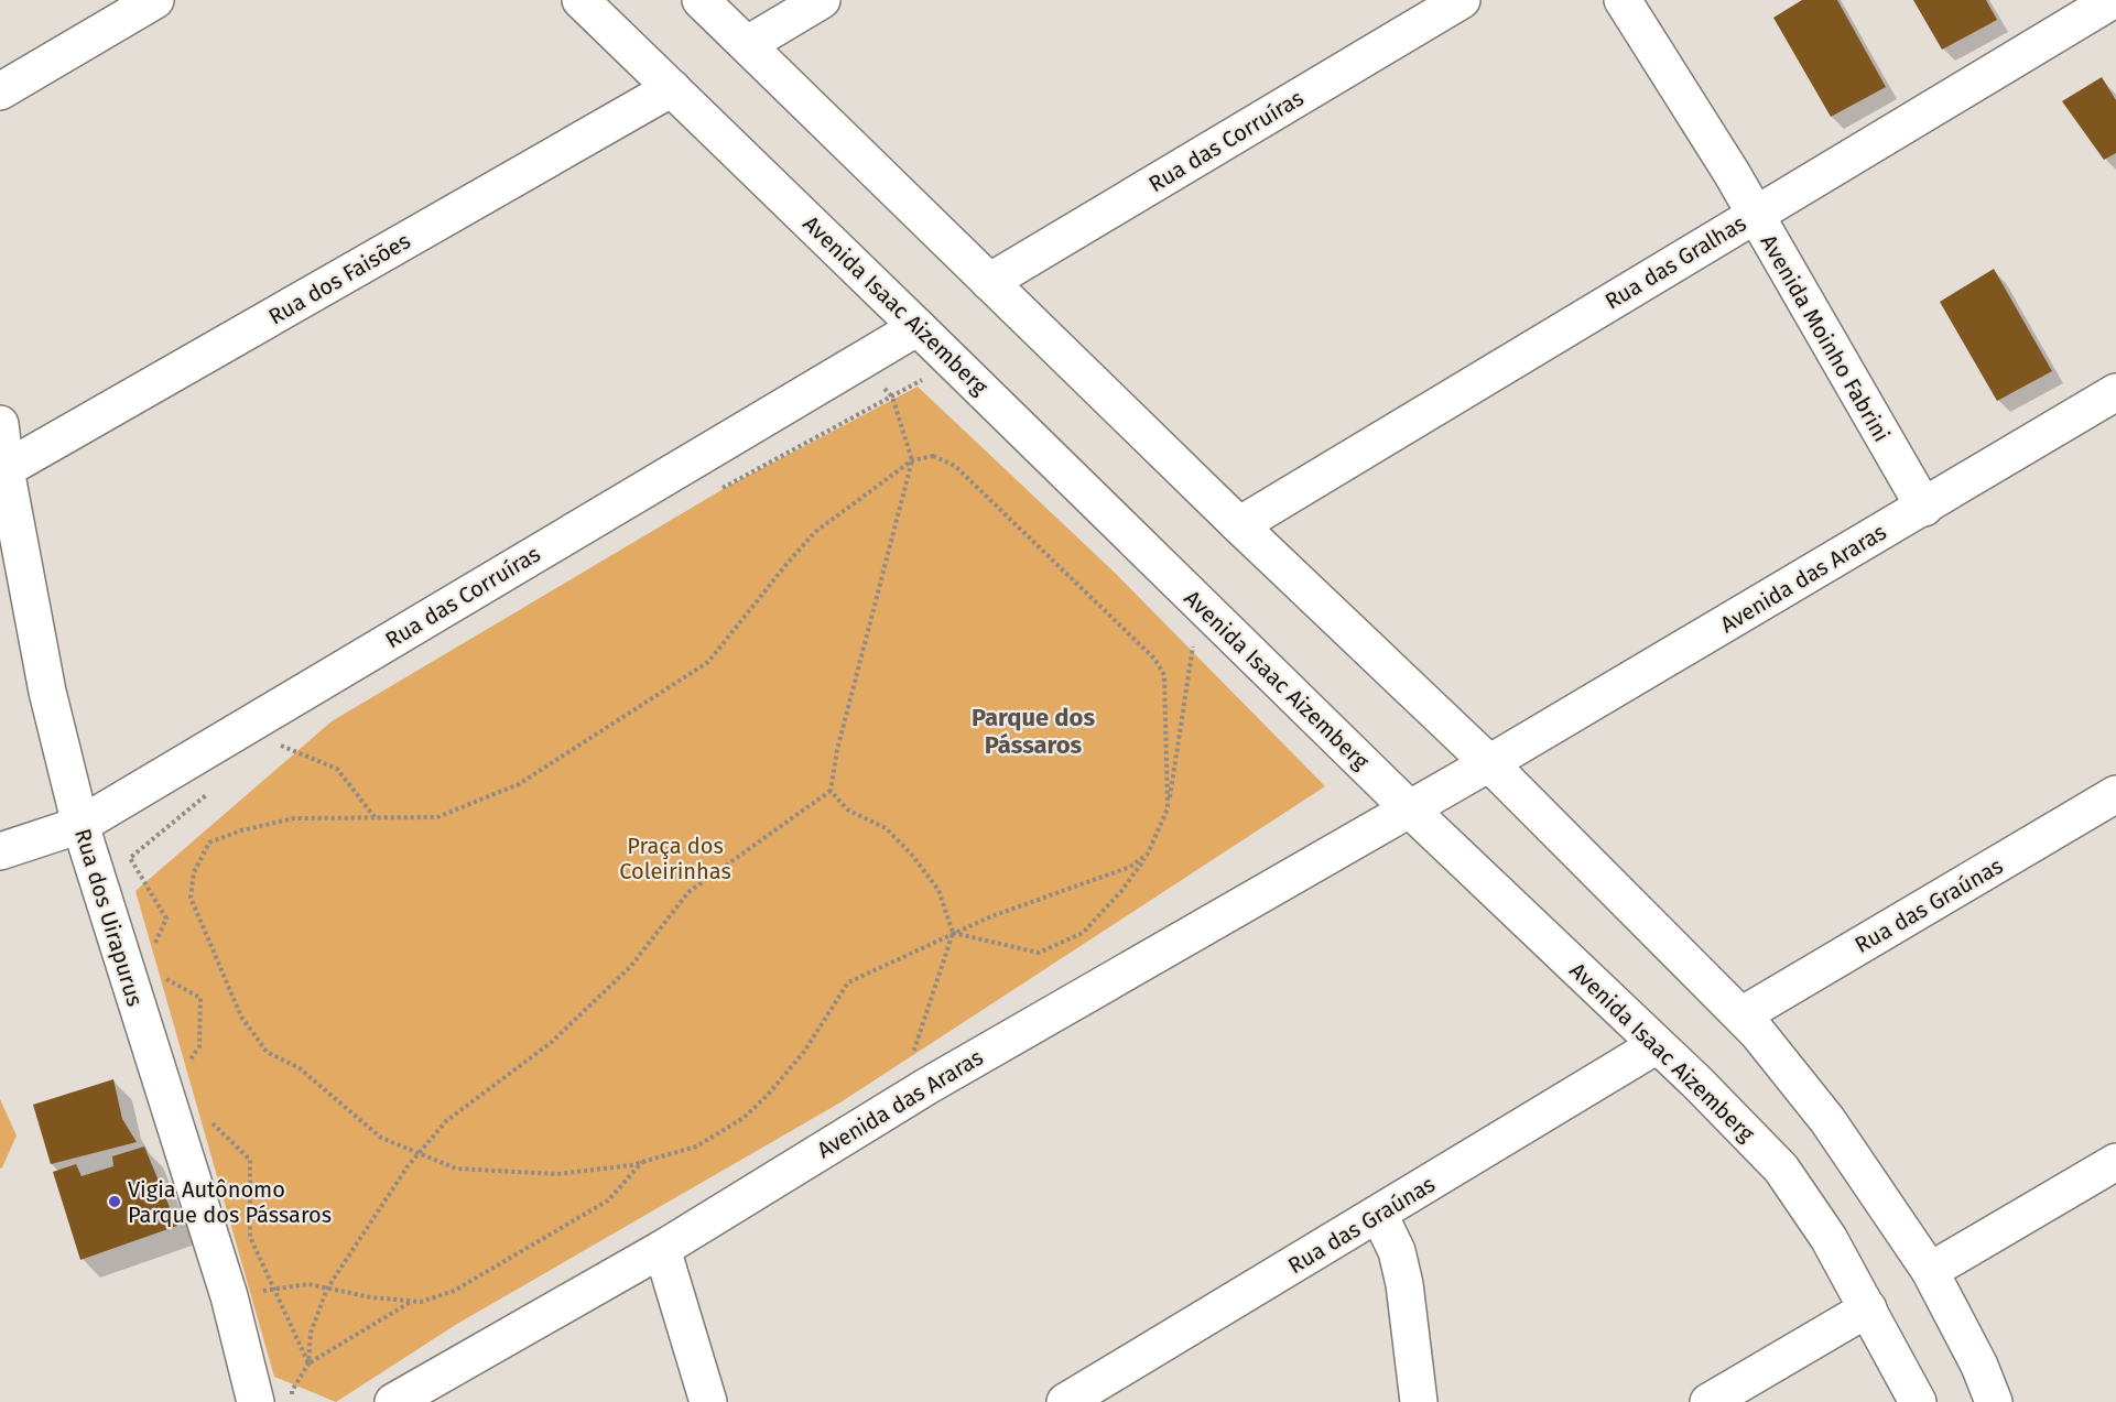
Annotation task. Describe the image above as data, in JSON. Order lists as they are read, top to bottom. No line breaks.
{"streets":{"street":["Rua das Corruíras","Rua das Gralhas","Rua dos Faisões","Avenida Isaac Aizemberg","Avenida Moinho Fabrini","Avenida das Araras","Rua das Graúnas","Rua dos Uirapurus"]},"crossings":[["Rua das Corruíras","Avenida Isaac Aizemberg"],["Rua das Corruíras","Rua dos Uirapurus"],["Rua das Gralhas","Avenida Moinho Fabrini"],["Rua dos Faisões","Avenida Isaac Aizemberg"],["Rua dos Faisões","Rua dos Uirapurus"],["Avenida Isaac Aizemberg","Avenida das Araras"],["Avenida Isaac Aizemberg","Rua das Graúnas"],["Avenida Moinho Fabrini","Avenida das Araras"]],"districts":["Parque dos Pássaros"],"parks":["Praça dos Coleirinhas"],"places":["Vigia Autônomo Parque dos Pássaros"]}
